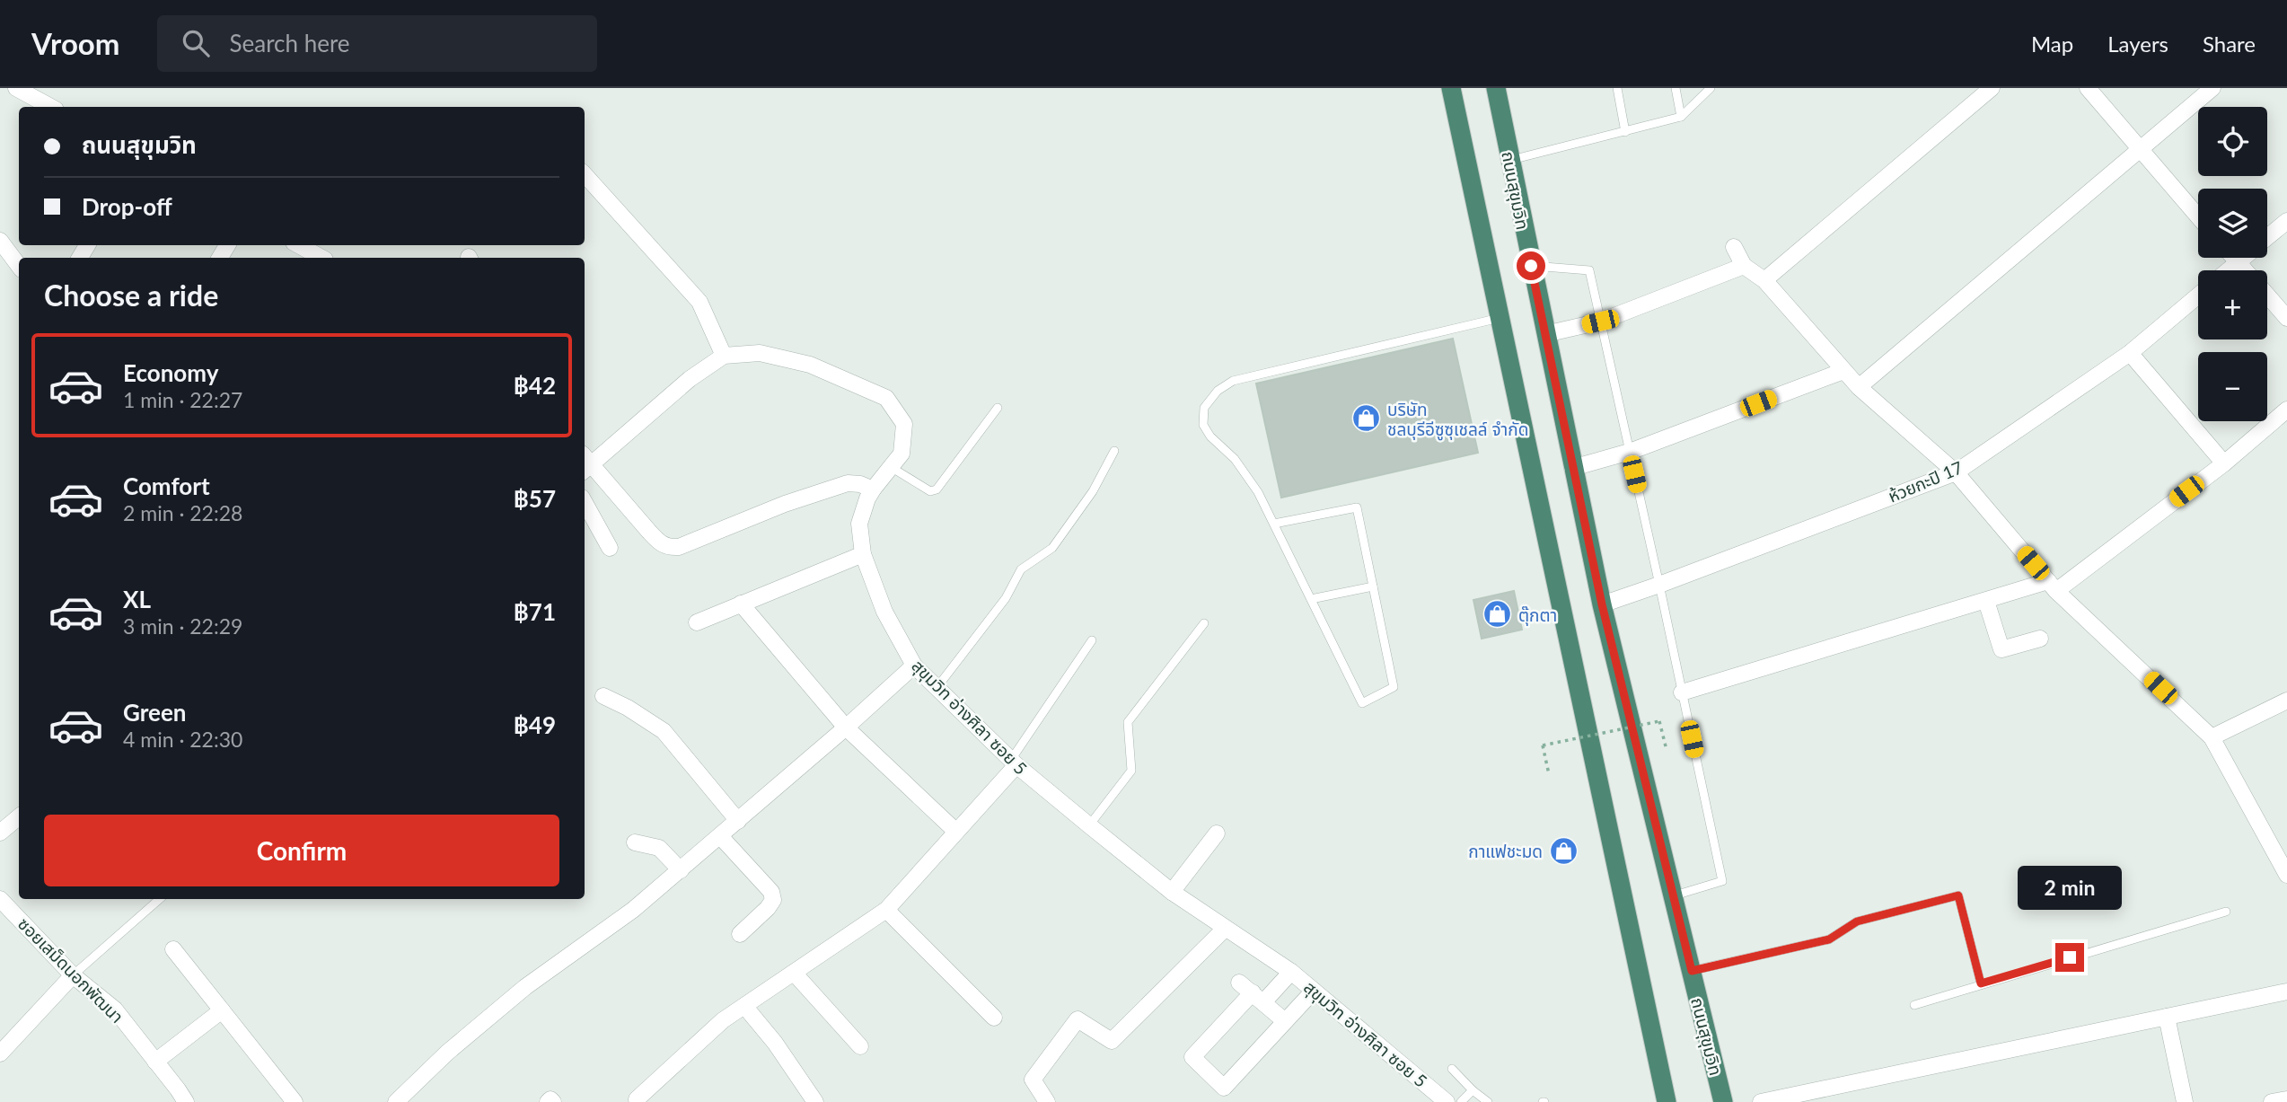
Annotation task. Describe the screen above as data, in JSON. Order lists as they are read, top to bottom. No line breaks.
{"streets":{"highway":["ถนนสุขุมวิท"],"street":["ห้วยกะปิ 17","สุขุมวิท อ่างศิลา ซอย 5","ซอยเสม็ดนอกพัฒนา"]},"crossings":[["ถนนสุขุมวิท","ห้วยกะปิ 17"]],"places":{"shop":["บริษัท ชลบุรีอีซูซุเชลล์ จำกัด","ตุ๊กตา","กาแฟชะมด"]},"page":{"header":"Vroom","search":"Search here","nav":["Map","Layers","Share"],"map_buttons":["+","−"],"banner":["ถนนสุขุมวิท","Drop-off"],"heading":"Choose a ride","list":[{"name":"Economy","note":"1 min · 22:27","value":"฿42"},{"name":"Comfort","note":"2 min · 22:28","value":"฿57"},{"name":"XL","note":"3 min · 22:29","value":"฿71"},{"name":"Green","note":"4 min · 22:30","value":"฿49"}],"buttons":"Confirm","bubble":"2 min"}}
